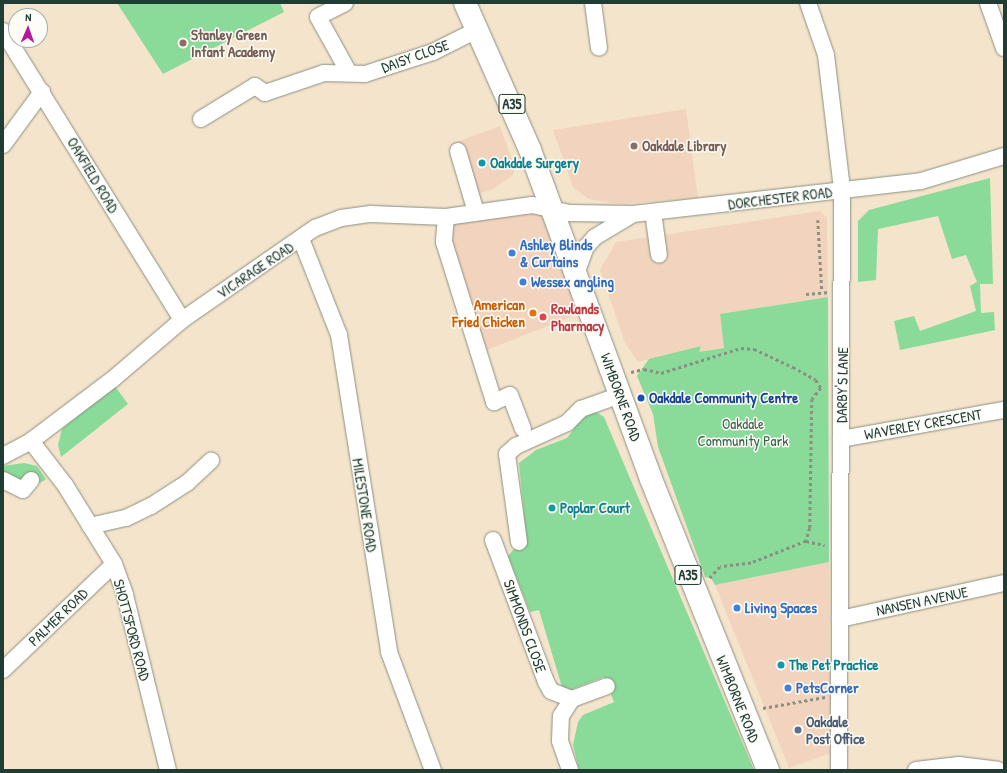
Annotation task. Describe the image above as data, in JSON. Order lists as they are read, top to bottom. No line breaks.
{"streets":{"highway":["A35","WIMBORNE ROAD"],"street":["DAISY CLOSE","OAKFIELD ROAD","DORCHESTER ROAD","VICARAGE ROAD","DARBY'S LANE","WAVERLEY CRESCENT","MILESTONE ROAD","NANSEN AVENUE","PALMER ROAD","SIMMONDS CLOSE","SHOTTSFORD ROAD"]},"crossings":[["DAISY CLOSE","WIMBORNE ROAD"],["OAKFIELD ROAD","VICARAGE ROAD"],["DORCHESTER ROAD","VICARAGE ROAD"],["DORCHESTER ROAD","DARBY'S LANE"],["DORCHESTER ROAD","WIMBORNE ROAD"],["VICARAGE ROAD","WIMBORNE ROAD"],["VICARAGE ROAD","MILESTONE ROAD"],["VICARAGE ROAD","SHOTTSFORD ROAD"],["DARBY'S LANE","WAVERLEY CRESCENT"],["DARBY'S LANE","NANSEN AVENUE"],["PALMER ROAD","SHOTTSFORD ROAD"]],"parks":["Oakdale Community Park"],"places":["Stanley Green Infant Academy","Oakdale Library","Oakdale Surgery","Ashley Blinds & Curtains","Wessex angling","American Fried Chicken","Rowlands Pharmacy","Oakdale Community Centre","Poplar Court","Living Spaces","The Pet Practice","PetsCorner","Oakdale Post Office"],"north":"top"}
